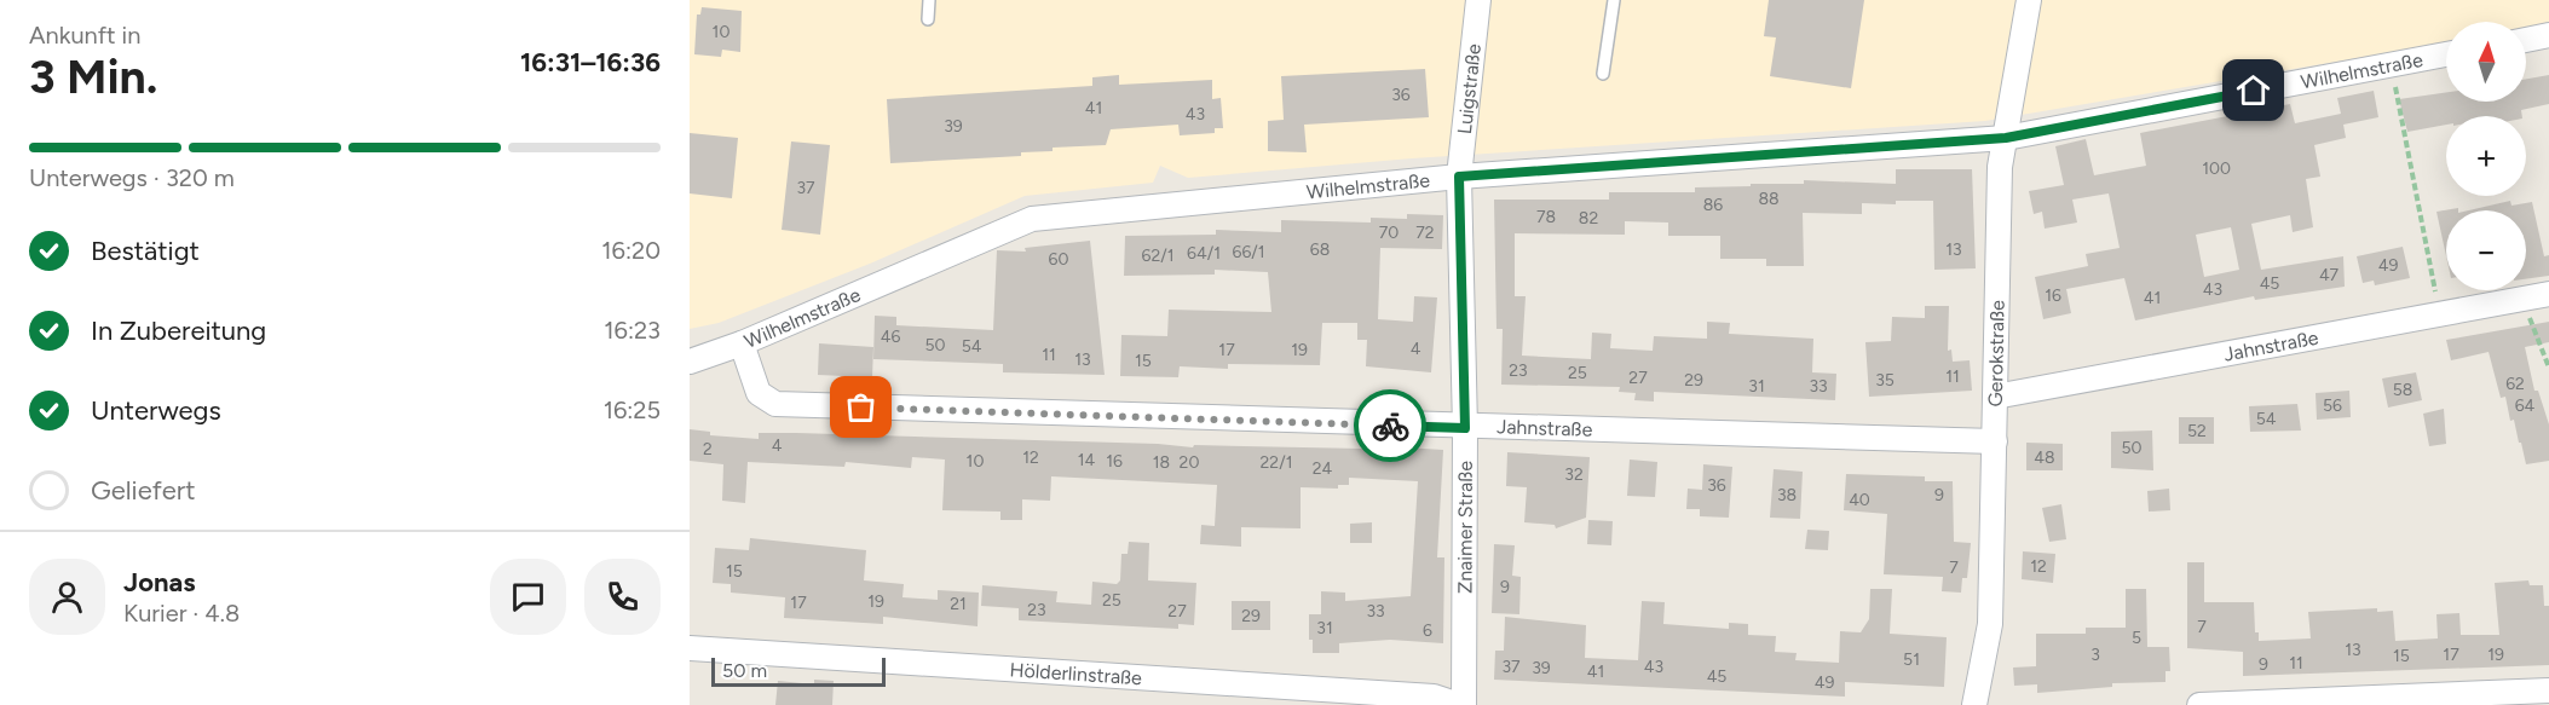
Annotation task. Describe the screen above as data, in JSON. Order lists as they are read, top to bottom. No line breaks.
{"streets":{"street":["Wilhelmstraße","Luigstraße","Jahnstraße","Gerokstraße","Znaimer Straße","Hölderlinstraße"]},"crossings":[["Wilhelmstraße","Luigstraße"],["Wilhelmstraße","Jahnstraße"],["Wilhelmstraße","Gerokstraße"],["Wilhelmstraße","Znaimer Straße"],["Luigstraße","Znaimer Straße"],["Jahnstraße","Gerokstraße"],["Jahnstraße","Znaimer Straße"],["Znaimer Straße","Hölderlinstraße"]],"house_numbers":["10","36","41","43","39","100","37","88","86","78","82","70","72","68","13","66/1","64/1","62/1","60","49","47","45","43","16","41","46","50","54","4","17","19","11","13","15","23","25","11","27","29","35","62","31","33","58","56","64","54","52","4","50","2","12","48","14","10","16","18","20","22/1","24","32","36","38","9","40","12","7","15","9","25","19","17","21","23","27","33","29","7","31","6","5","13","3","17","19","15","51","11","9","37","43","39","41","45","49"],"scale_bar":"50 m","north":"top","page":{"heading":["3 Min.","Ankunft in","16:31–16:36"],"panel":["Jonas","Kurier · 4.8"],"map_buttons":["+","−"],"bar":"Unterwegs · 320 m","list":[["Bestätigt","16:20"],["In Zubereitung","16:23"],["Unterwegs","16:25"],"Geliefert"],"scale":"50 m"}}
